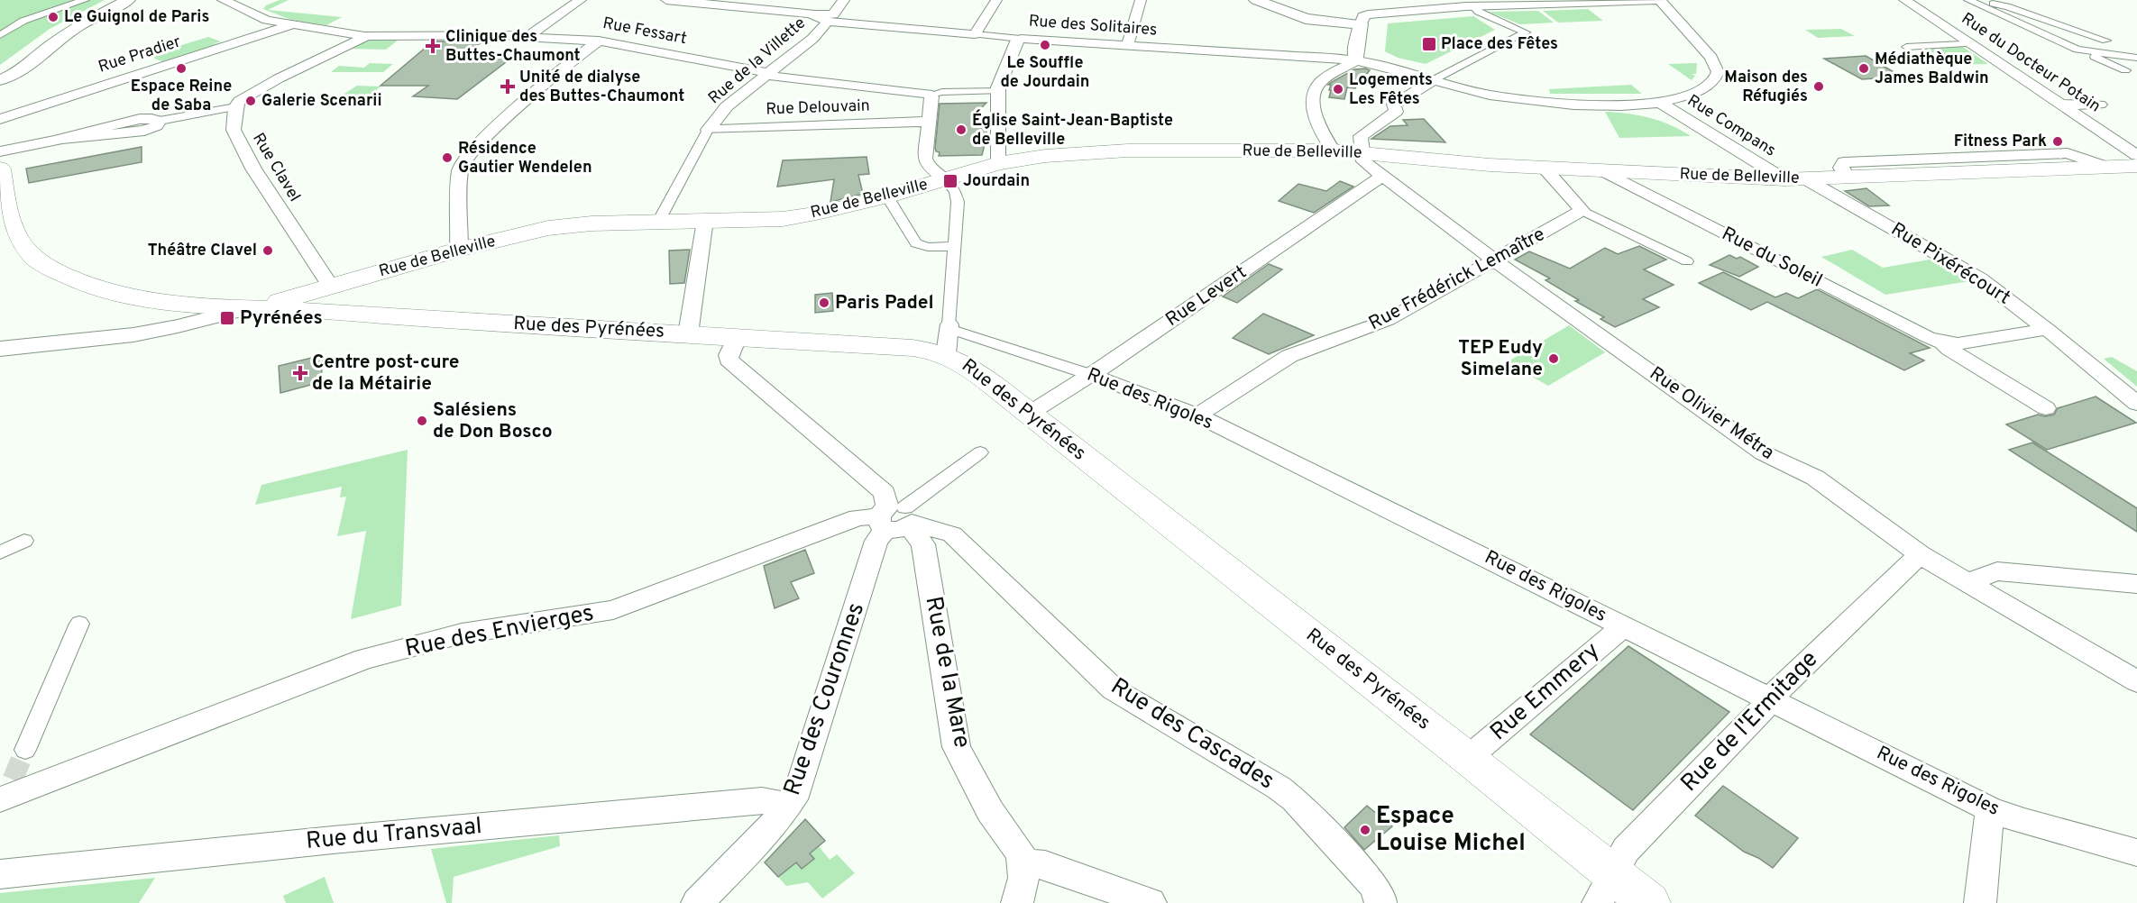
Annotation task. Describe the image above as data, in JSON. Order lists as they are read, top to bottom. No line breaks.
{"streets":{"main road":["Rue de Belleville","Rue des Pyrénées"],"street":["Rue des Solitaires","Rue Fessart","Rue Pradier","Rue de la Villette","Rue du Docteur Potain","Rue Delouvain","Rue Compans","Rue Clavel","Rue du Soleil","Rue Pixérécourt","Rue Frédérick Lemaître","Rue Levert","Rue des Rigoles","Rue Olivier Métra","Rue des Envierges","Rue de la Mare","Rue Emmery","Rue des Couronnes","Rue de l'Ermitage","Rue des Cascades","Rue du Transvaal"]},"crossings":[["Rue des Solitaires","Rue de la Villette"],["Rue des Solitaires","Rue Compans"],["Rue Fessart","Rue Pradier"],["Rue Fessart","Rue de la Villette"],["Rue de la Villette","Rue Delouvain"],["Rue de la Villette","Rue de Belleville"],["Rue Compans","Rue de Belleville"],["Rue de Belleville","Rue Clavel"],["Rue de Belleville","Rue du Soleil"],["Rue de Belleville","Rue Pixérécourt"],["Rue de Belleville","Rue des Pyrénées"],["Rue de Belleville","Rue Olivier Métra"],["Rue du Soleil","Rue Pixérécourt"],["Rue Frédérick Lemaître","Rue des Rigoles"],["Rue Frédérick Lemaître","Rue Olivier Métra"],["Rue Levert","Rue des Pyrénées"],["Rue Levert","Rue des Rigoles"],["Rue Levert","Rue Olivier Métra"],["Rue des Pyrénées","Rue des Rigoles"],["Rue des Pyrénées","Rue de la Mare"],["Rue des Pyrénées","Rue Emmery"],["Rue des Pyrénées","Rue de l'Ermitage"],["Rue des Rigoles","Rue Emmery"],["Rue des Rigoles","Rue de l'Ermitage"],["Rue Olivier Métra","Rue de l'Ermitage"],["Rue des Envierges","Rue de la Mare"],["Rue des Envierges","Rue des Couronnes"],["Rue des Envierges","Rue des Cascades"],["Rue de la Mare","Rue des Couronnes"],["Rue de la Mare","Rue des Cascades"],["Rue des Couronnes","Rue des Cascades"],["Rue des Couronnes","Rue du Transvaal"]],"places":{"other":["Le Guignol de Paris","Le Souffle de Jourdain","Espace Reine de Saba","Médiathèque James Baldwin","Maison des Réfugiés","Logements Les Fêtes","Galerie Scenarii","Église Saint-Jean-Baptiste de Belleville","Fitness Park","Résidence Gautier Wendelen","Théâtre Clavel","Paris Padel","TEP Eudy Simelane","Salésiens de Don Bosco","Espace Louise Michel"],"transit":["Place des Fêtes","Jourdain","Pyrénées"],"health":["Clinique des Buttes-Chaumont","Unité de dialyse des Buttes-Chaumont","Centre post-cure de la Métairie"]}}
